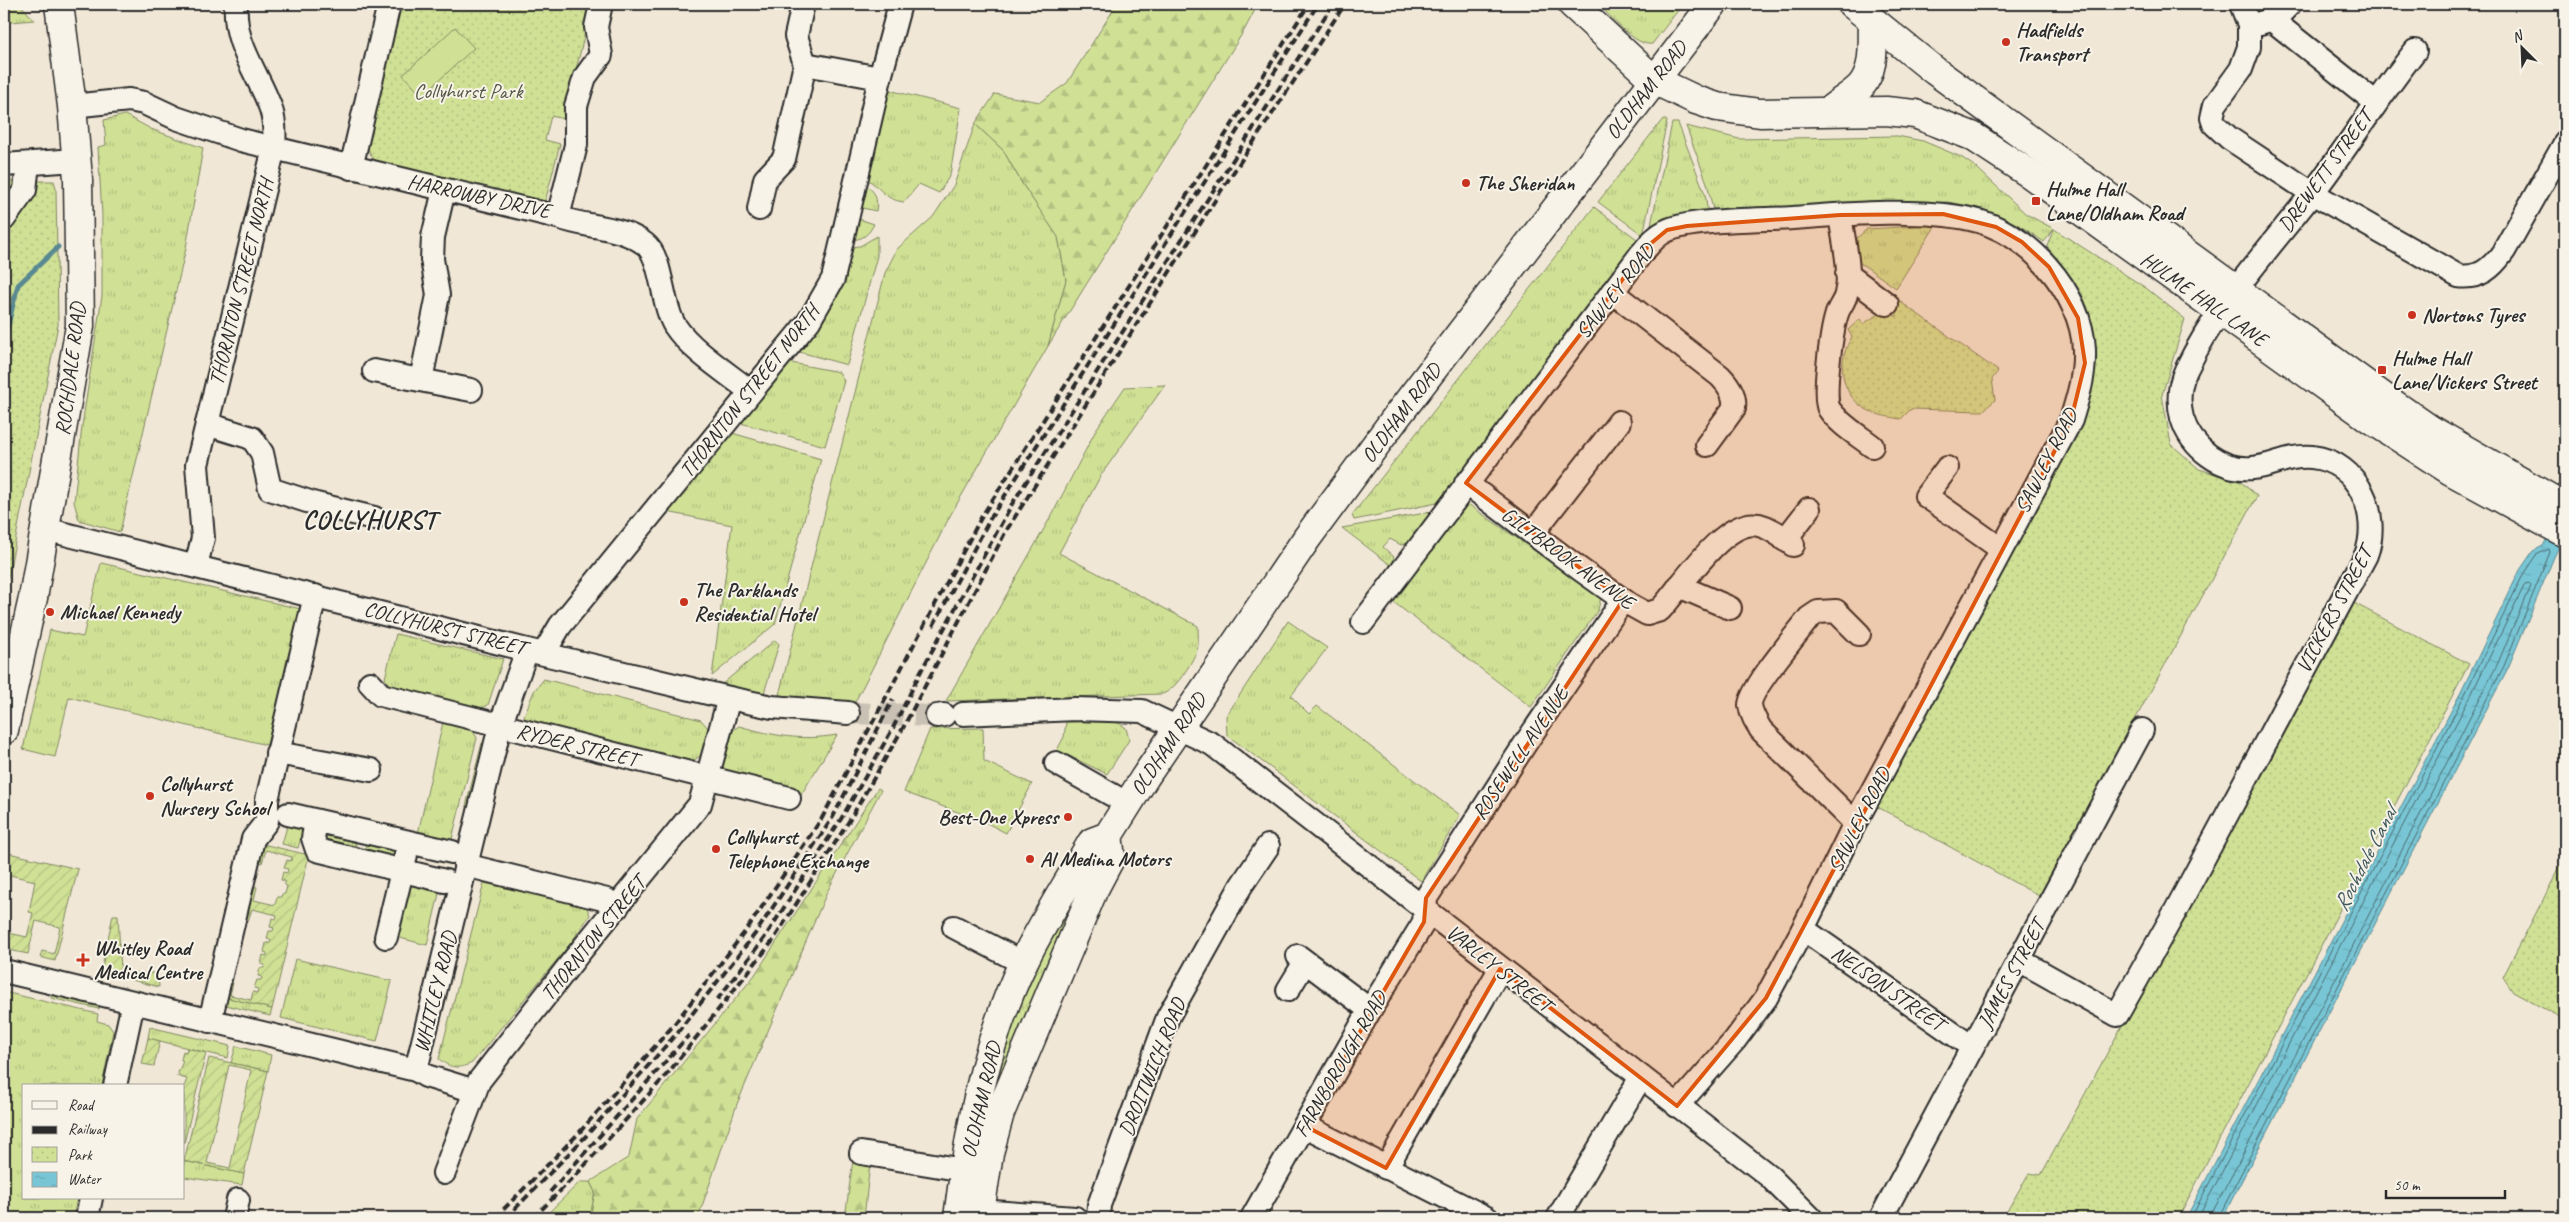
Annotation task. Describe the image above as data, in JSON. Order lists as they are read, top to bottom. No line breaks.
{"streets":{"highway":["OLDHAM ROAD","HULME HALL LANE","ROCHDALE ROAD"],"street":["DREWETT STREET","HARROWBY DRIVE","THORNTON STREET NORTH","SAWLEY ROAD","GILTBROOK AVENUE","VICKERS STREET","COLLYHURST STREET","RYDER STREET","ROSEWELL AVENUE","THORNTON STREET","VARLEY STREET","JAMES STREET","NELSON STREET","WHITLEY ROAD","FARNBOROUGH ROAD","DROITWICH ROAD"]},"crossings":[["OLDHAM ROAD","HULME HALL LANE"],["OLDHAM ROAD","VARLEY STREET"],["DREWETT STREET","HULME HALL LANE"],["DREWETT STREET","VICKERS STREET"],["HARROWBY DRIVE","THORNTON STREET NORTH"],["HARROWBY DRIVE","ROCHDALE ROAD"],["THORNTON STREET NORTH","COLLYHURST STREET"],["THORNTON STREET NORTH","WHITLEY ROAD"],["SAWLEY ROAD","GILTBROOK AVENUE"],["SAWLEY ROAD","VARLEY STREET"],["SAWLEY ROAD","NELSON STREET"],["HULME HALL LANE","VICKERS STREET"],["ROCHDALE ROAD","COLLYHURST STREET"],["GILTBROOK AVENUE","ROSEWELL AVENUE"],["VICKERS STREET","JAMES STREET"],["COLLYHURST STREET","THORNTON STREET"],["COLLYHURST STREET","WHITLEY ROAD"],["RYDER STREET","THORNTON STREET"],["RYDER STREET","WHITLEY ROAD"],["ROSEWELL AVENUE","VARLEY STREET"],["ROSEWELL AVENUE","FARNBOROUGH ROAD"],["VARLEY STREET","FARNBOROUGH ROAD"],["JAMES STREET","NELSON STREET"]],"districts":["COLLYHURST"],"water":["Rochdale Canal"],"parks":["Collyhurst Park"],"places":{"other":["Hadfields Transport","The Sheridan","Nortons Tyres","The Parklands Residential Hotel","Michael Kennedy","Collyhurst Nursery School","Best-One Xpress","Collyhurst Telephone Exchange","Al Medina Motors"],"transit":["Hulme Hall Lane/Oldham Road","Hulme Hall Lane/Vickers Street"],"health":["Whitley Road Medical Centre"]},"legend":["Road","Railway","Park","Water"],"scale_bar":"50 m","north":"top left"}
